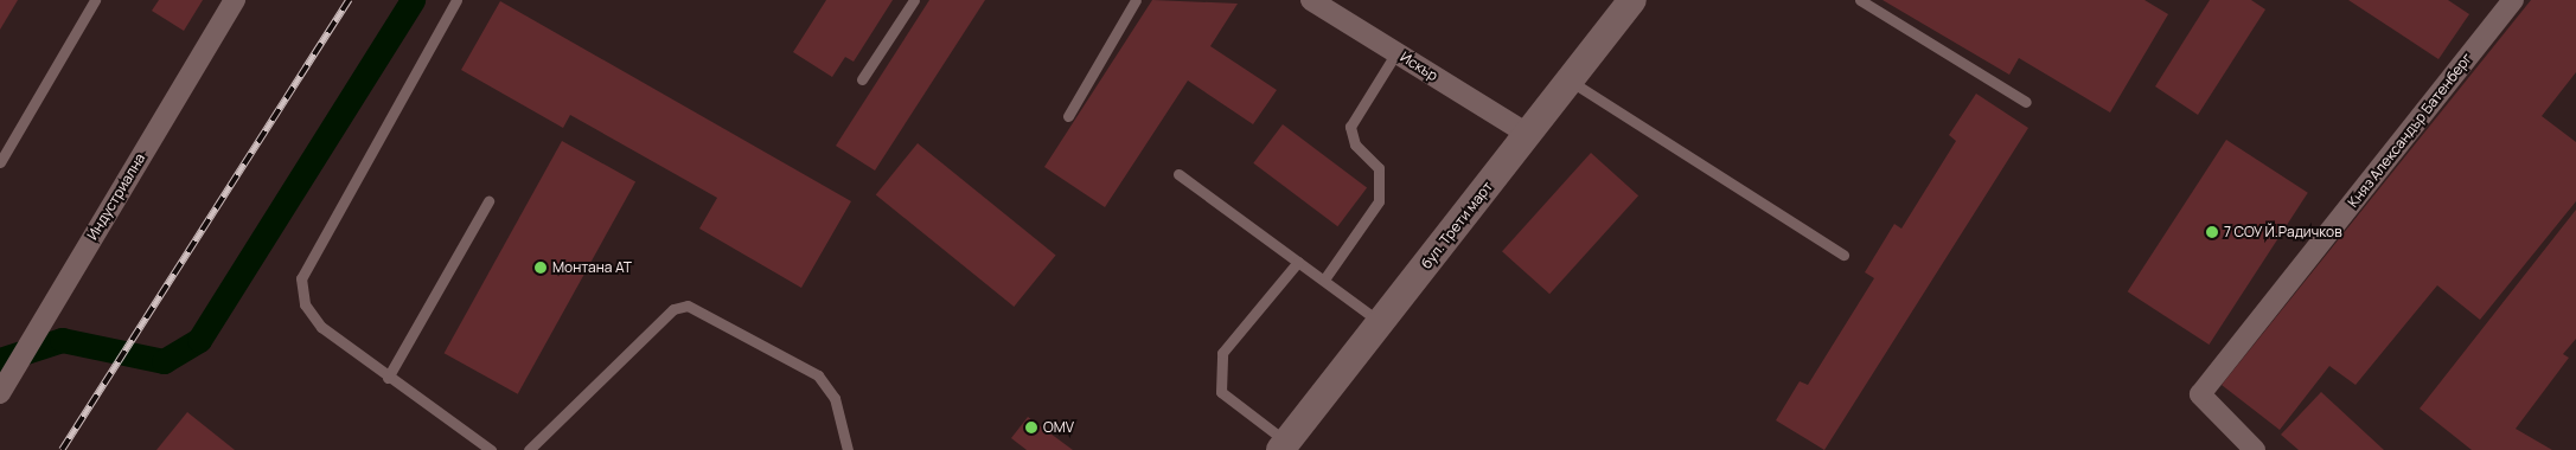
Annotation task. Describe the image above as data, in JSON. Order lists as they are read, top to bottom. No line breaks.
{"streets":{"main road":["бул. Трети март"],"street":["Искър","Княз Александър Батенберг","Индустриална"]},"crossings":[["Искър","бул. Трети март"]],"places":["7 СОУ Й.Радичков","Монтана АТ","OMV"]}
